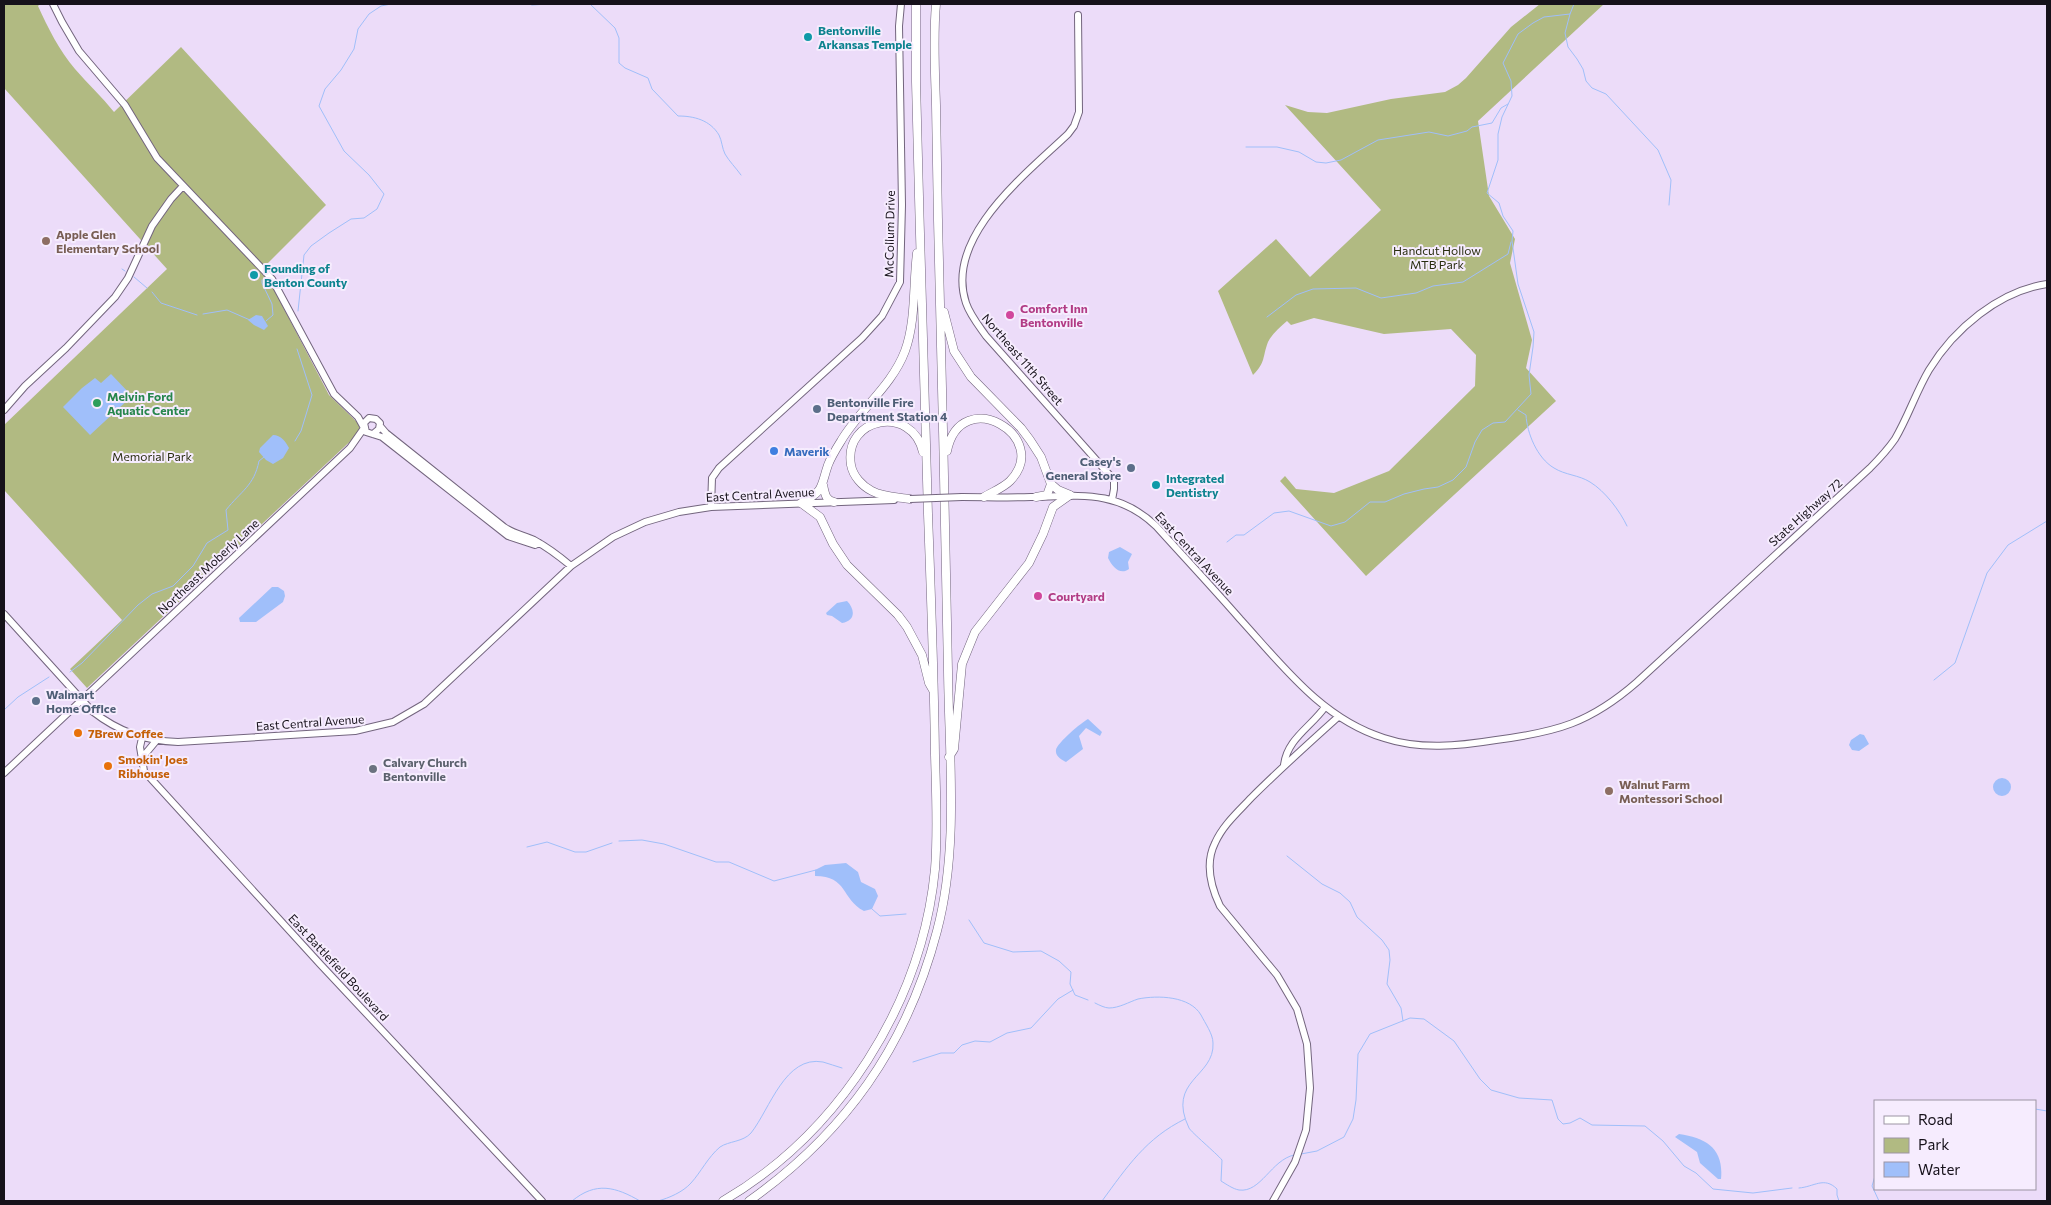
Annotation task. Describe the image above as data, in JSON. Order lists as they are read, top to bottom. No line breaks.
{"streets":{"street":["McCollum Drive","Northeast 11th Street","East Central Avenue","State Highway 72","Northeast Moberly Lane","East Battlefield Boulevard"]},"crossings":[["McCollum Drive","East Central Avenue"],["Northeast 11th Street","East Central Avenue"],["East Central Avenue","State Highway 72"],["East Central Avenue","Northeast Moberly Lane"]],"parks":["Handcut Hollow MTB Park","Memorial Park"],"places":["Bentonville Arkansas Temple","Apple Glen Elementary School","Founding of Benton County","Comfort Inn Bentonville","Melvin Ford Aquatic Center","Bentonville Fire Department Station 4","Maverik","Casey's General Store","Integrated Dentistry","Courtyard","Walmart Home Office","7Brew Coffee","Smokin' Joes Ribhouse","Calvary Church Bentonville","Walnut Farm Montessori School"],"legend":["Road","Park","Water"]}
